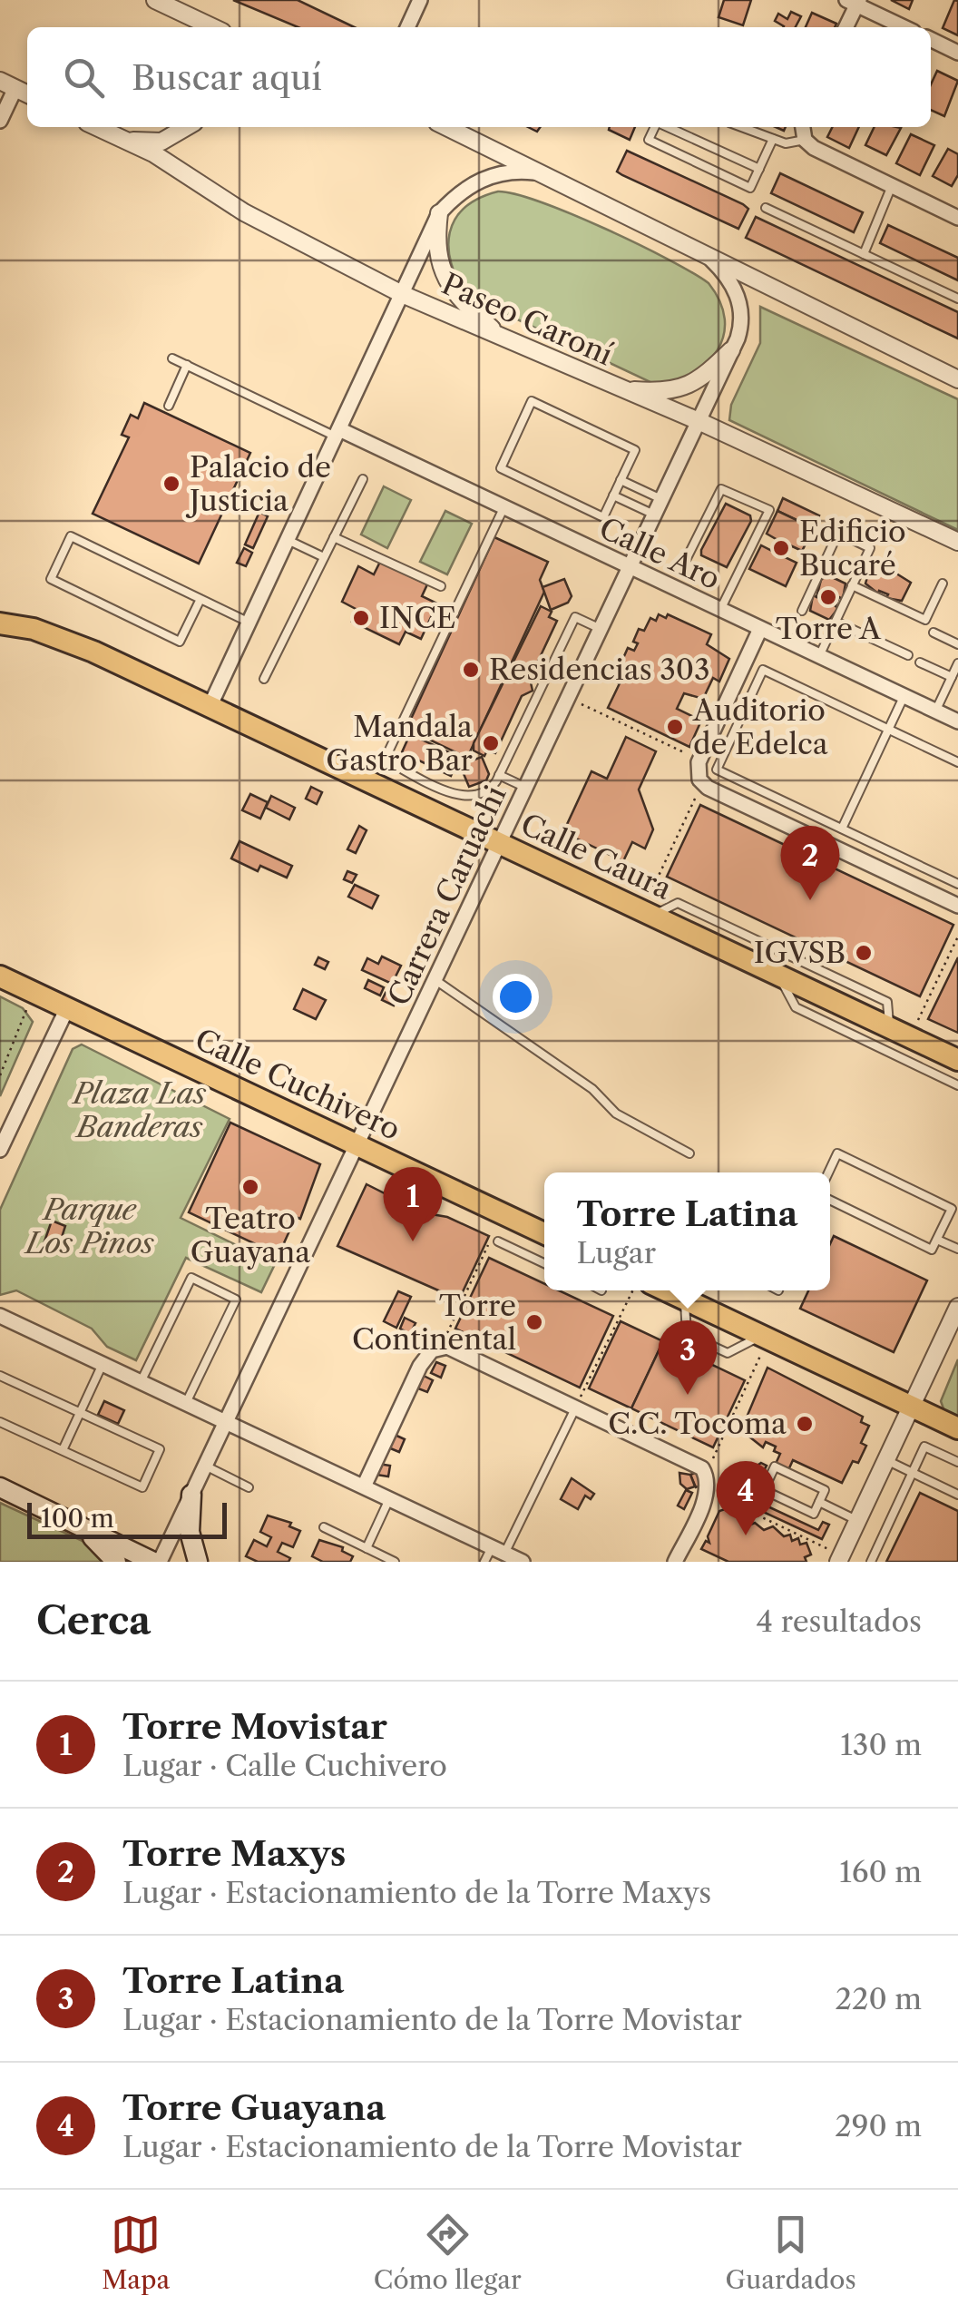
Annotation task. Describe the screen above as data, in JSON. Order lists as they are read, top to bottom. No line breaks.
{"streets":{"main road":["Calle Caura","Calle Cuchivero"],"street":["Paseo Caroní","Calle Aro","Carrera Caruachi"]},"crossings":[["Paseo Caroní","Carrera Caruachi"],["Calle Aro","Carrera Caruachi"],["Calle Caura","Carrera Caruachi"],["Carrera Caruachi","Calle Cuchivero"]],"parks":["Plaza Las Banderas","Parque Los Pinos"],"places":["Palacio de Justicia","Edificio Bucaré","Torre A","INCE","Residencias 303","Auditorio de Edelca","Mandala Gastro Bar","IGVSB","Teatro Guayana","Torre Continental","C.C. Tocoma"],"scale_bar":"100 m","page":{"search":"Buscar aquí","pins":["2","1","3","4"],"popup":["Torre Latina","Lugar"],"scale":"100 m","heading":["Cerca","4 resultados"],"list":[{"mark":"1","name":"Torre Movistar","note":"Lugar · Calle Cuchivero","value":"130 m"},{"mark":"2","name":"Torre Maxys","note":"Lugar · Estacionamiento de la Torre Maxys","value":"160 m"},{"mark":"3","name":"Torre Latina","note":"Lugar · Estacionamiento de la Torre Movistar","value":"220 m"},{"mark":"4","name":"Torre Guayana","note":"Lugar · Estacionamiento de la Torre Movistar","value":"290 m"}],"nav":["Mapa","Cómo llegar","Guardados"]}}
